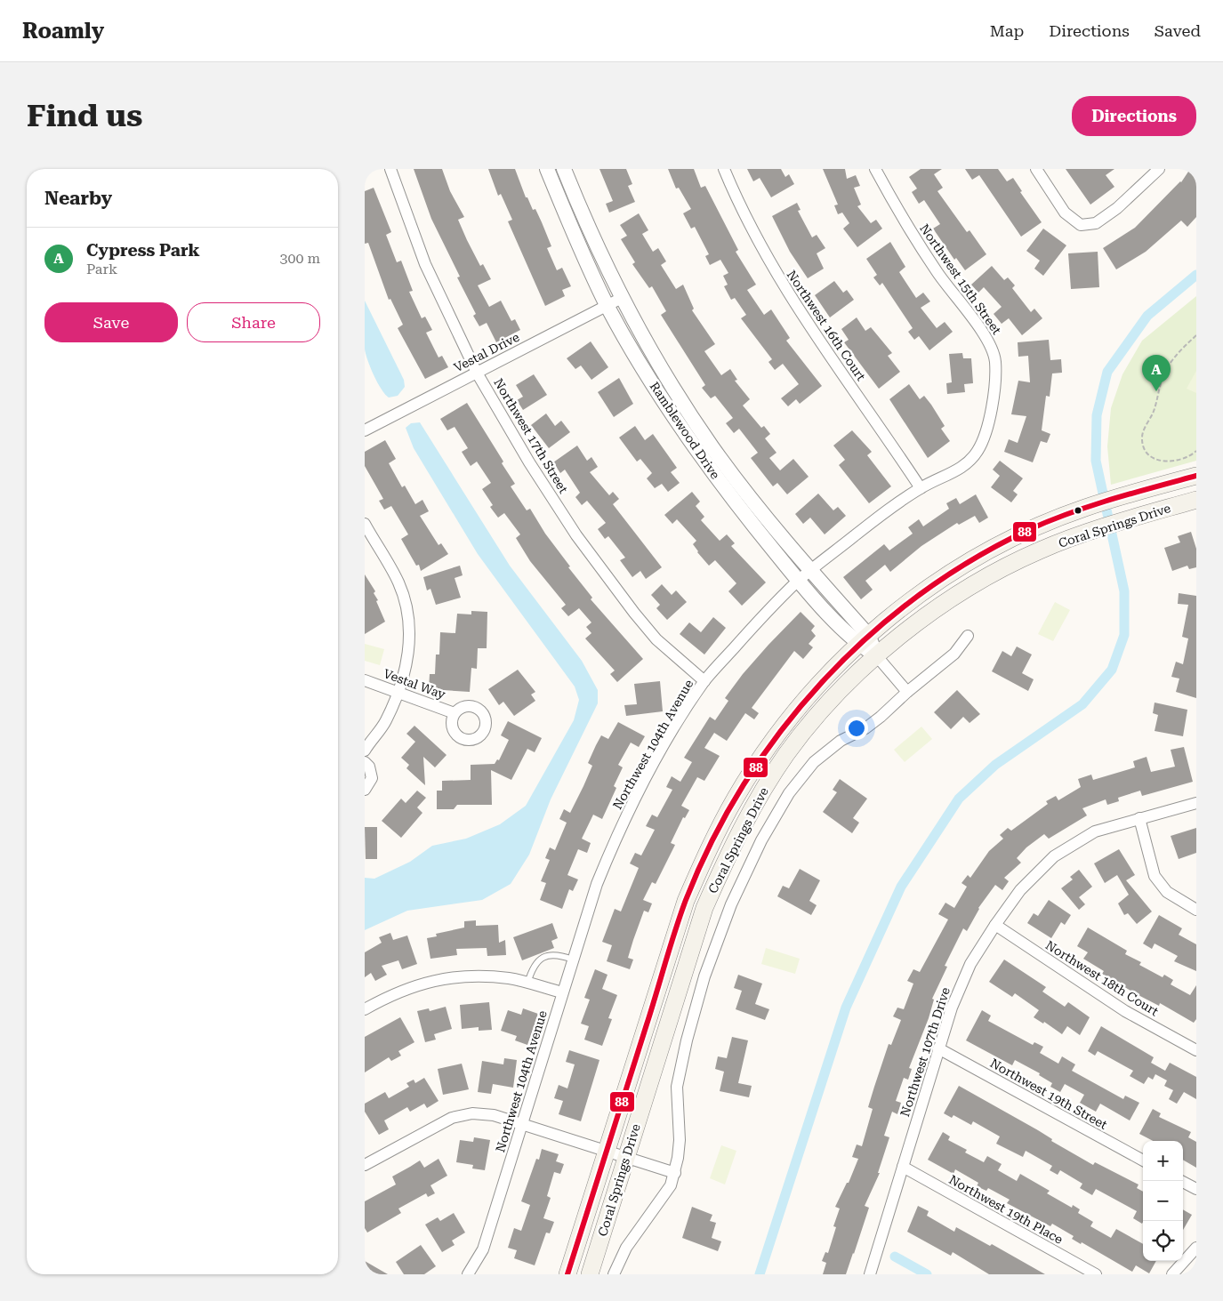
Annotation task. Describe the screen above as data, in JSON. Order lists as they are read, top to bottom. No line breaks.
{"streets":{"main road":["Coral Springs Drive"],"street":["Northwest 15th Street","Northwest 16th Court","Vestal Drive","Ramblewood Drive","Northwest 17th Street","Vestal Way","Northwest 104th Avenue","Northwest 18th Court","Northwest 107th Drive","Northwest 19th Street","Northwest 19th Place"]},"crossings":[["Northwest 15th Street","Northwest 104th Avenue"],["Northwest 16th Court","Northwest 104th Avenue"],["Vestal Drive","Ramblewood Drive"],["Vestal Drive","Northwest 17th Street"],["Ramblewood Drive","Coral Springs Drive"],["Ramblewood Drive","Northwest 104th Avenue"],["Northwest 17th Street","Northwest 104th Avenue"],["Northwest 18th Court","Northwest 107th Drive"],["Northwest 107th Drive","Northwest 19th Street"],["Northwest 107th Drive","Northwest 19th Place"]],"lines":["transit line 88"],"page":{"header":"Roamly","nav":["Map","Directions","Saved"],"buttons":["Directions",["Save","Share"]],"title":"Find us","heading":"Nearby","list":[{"mark":"A","name":"Cypress Park","note":"Park","value":"300 m"}],"pins":"A","map_buttons":["+","−"]}}
